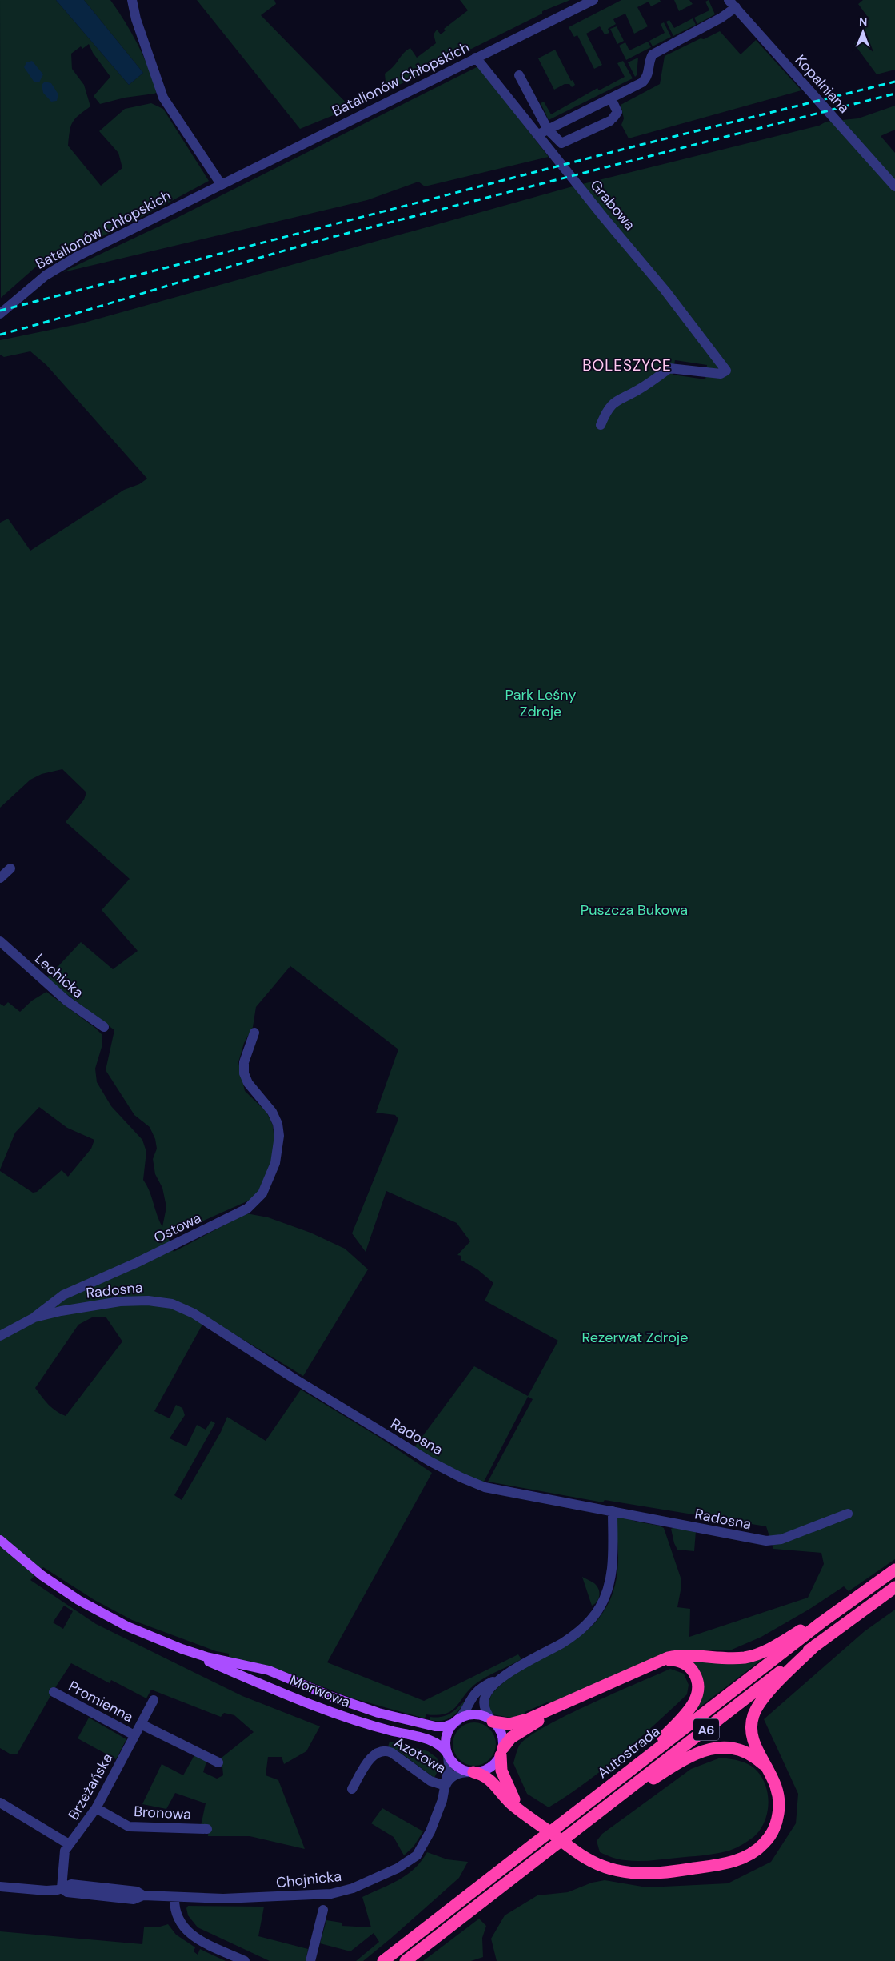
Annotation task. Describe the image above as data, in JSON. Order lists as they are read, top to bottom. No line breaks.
{"streets":{"highway":["A6","Autostrada"],"main road":["Morwowa"],"street":["Batalionów Chłopskich","Kopalniana","Grabowa","Lechicka","Ostowa","Radosna","Promienna","Azotowa","Brzeżańska","Bronowa","Chojnicka"]},"crossings":[["Batalionów Chłopskich","Grabowa"],["Ostowa","Radosna"],["Morwowa","Chojnicka"],["Promienna","Brzeżańska"],["Azotowa","Chojnicka"],["Brzeżańska","Bronowa"],["Brzeżańska","Chojnicka"]],"districts":["BOLESZYCE"],"parks":["Park Leśny Zdroje","Puszcza Bukowa","Rezerwat Zdroje"],"north":"top"}
